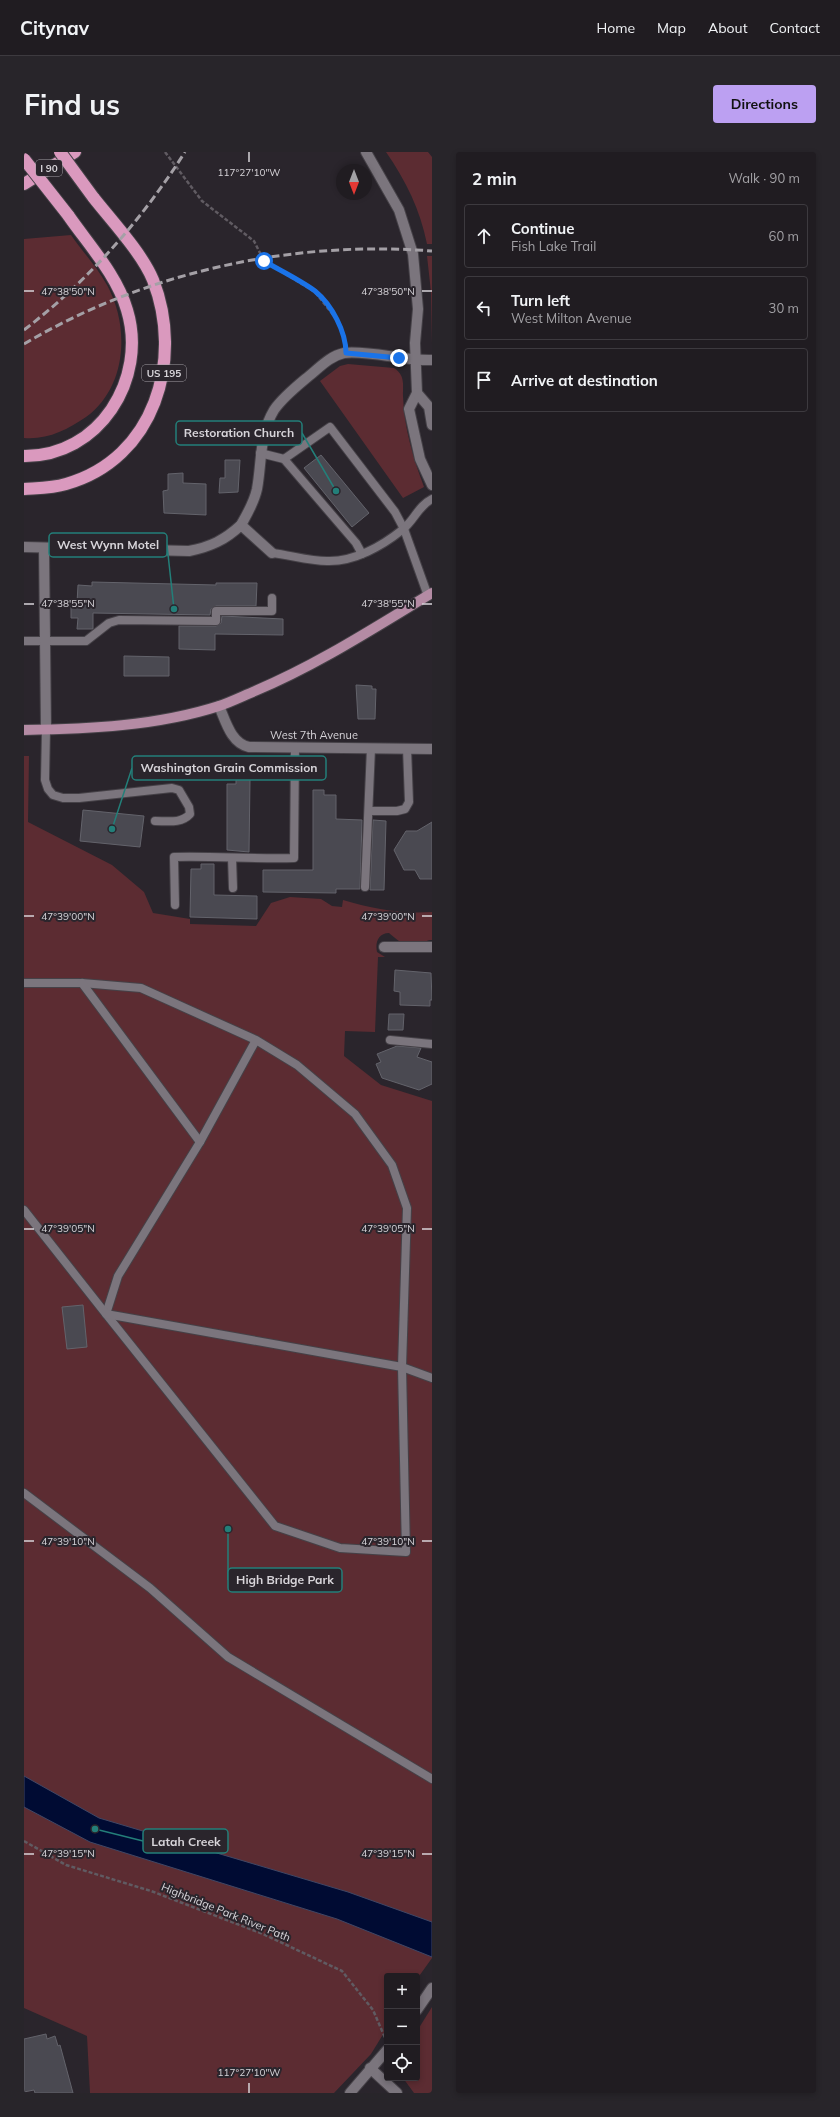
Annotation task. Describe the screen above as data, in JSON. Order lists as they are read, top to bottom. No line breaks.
{"streets":{"highway":["I 90","US 195"],"street":["West 7th Avenue"],"path":["Highbridge Park River Path"]},"places":["Restoration Church","West Wynn Motel","Washington Grain Commission","High Bridge Park","Latah Creek"],"north":"bottom","page":{"header":"Citynav","nav":["Home","Map","About","Contact"],"buttons":"Directions","title":"Find us","heading":["2 min","Walk · 90 m"],"list":[["Continue","Fish Lake Trail","60 m"],["Turn left","West Milton Avenue","30 m"],"Arrive at destination"],"map_buttons":["+","−"]},"coordinates":["117°27'10\"W","47°38'50\"N","47°38'55\"N","47°39'00\"N","47°39'05\"N","47°39'10\"N","47°39'15\"N"]}
